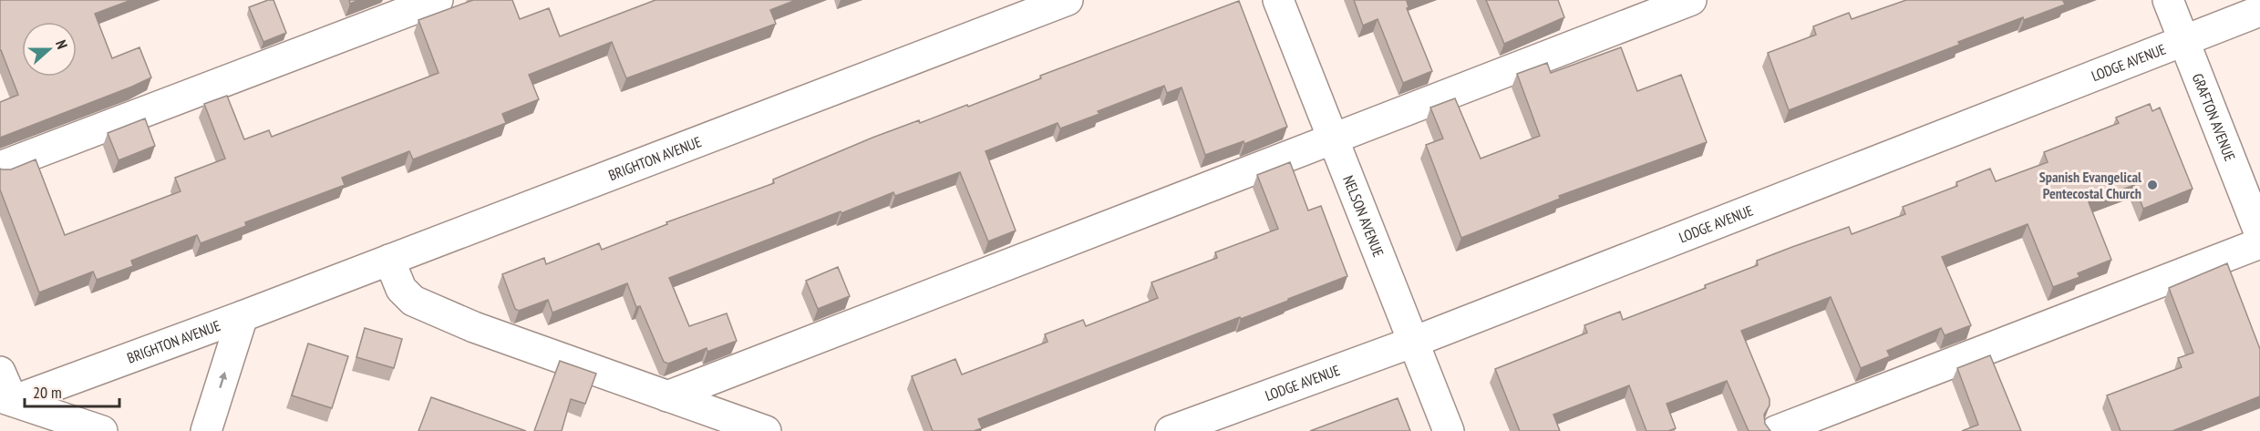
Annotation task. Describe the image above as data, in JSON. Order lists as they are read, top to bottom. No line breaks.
{"streets":{"street":["LODGE AVENUE","GRAFTON AVENUE","BRIGHTON AVENUE","NELSON AVENUE"]},"crossings":[["LODGE AVENUE","GRAFTON AVENUE"],["LODGE AVENUE","NELSON AVENUE"]],"places":["Spanish Evangelical Pentecostal Church"],"scale_bar":"20 m","north":"right"}
